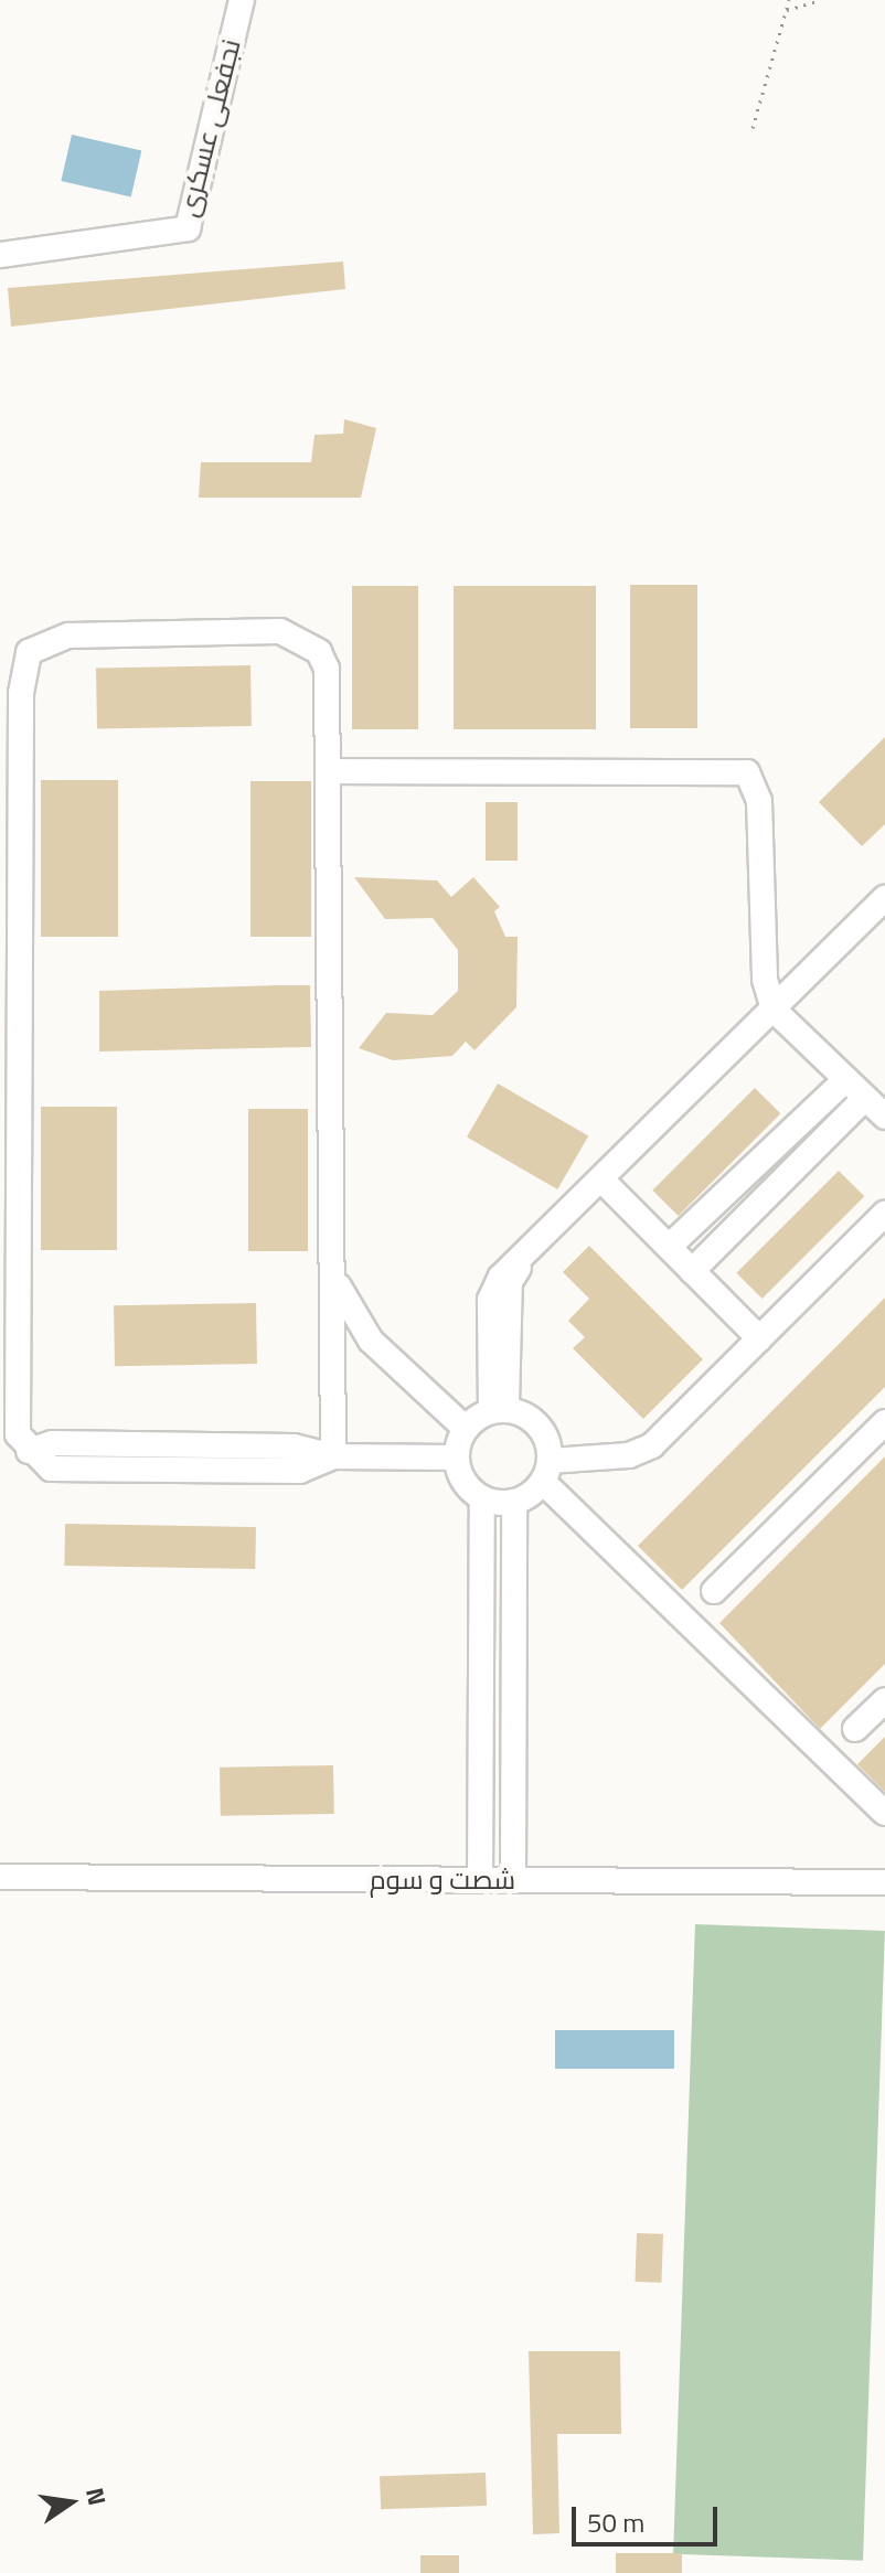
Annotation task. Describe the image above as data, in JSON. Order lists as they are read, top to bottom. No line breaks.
{"streets":{"street":["نجفعلی عسکری","شصت و سوم"]},"scale_bar":"50 m","north":"right"}
